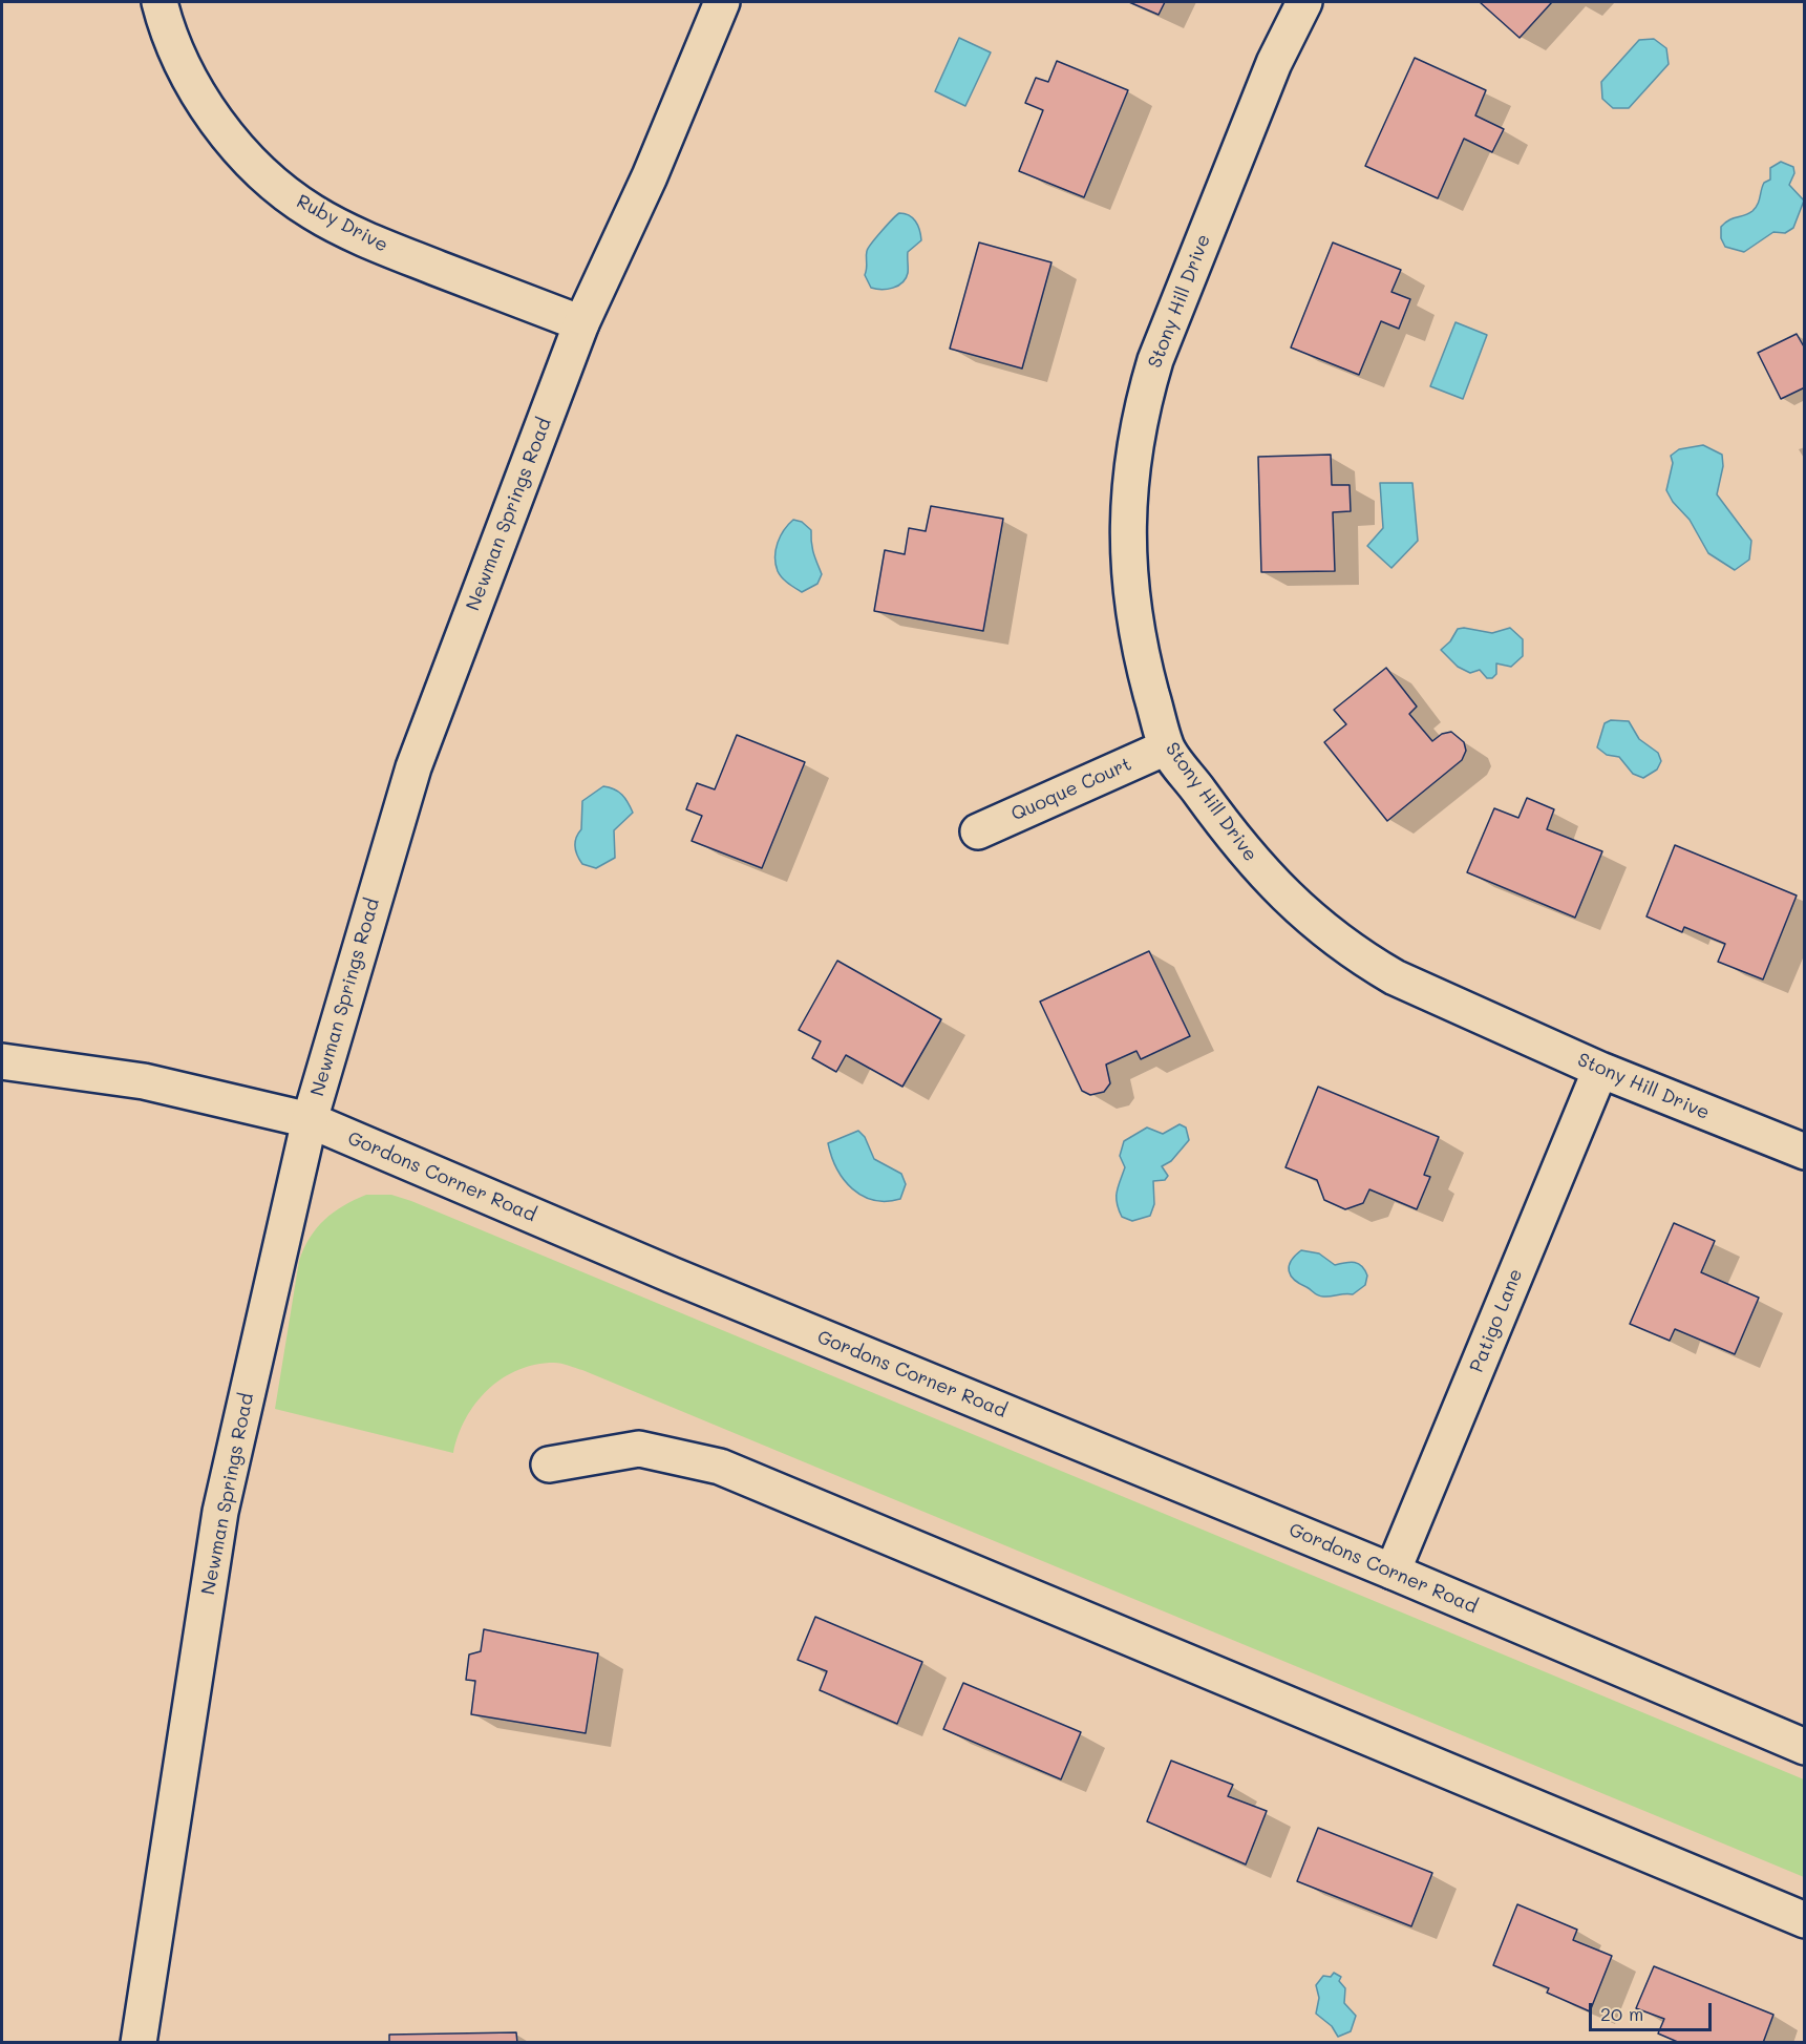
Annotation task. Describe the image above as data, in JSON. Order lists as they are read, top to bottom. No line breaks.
{"streets":{"street":["Ruby Drive","Stony Hill Drive","Newman Springs Road","Quoque Court","Gordons Corner Road","Patigo Lane"]},"crossings":[["Ruby Drive","Newman Springs Road"],["Stony Hill Drive","Quoque Court"],["Stony Hill Drive","Patigo Lane"],["Newman Springs Road","Gordons Corner Road"],["Gordons Corner Road","Patigo Lane"]],"scale_bar":"20 m"}
